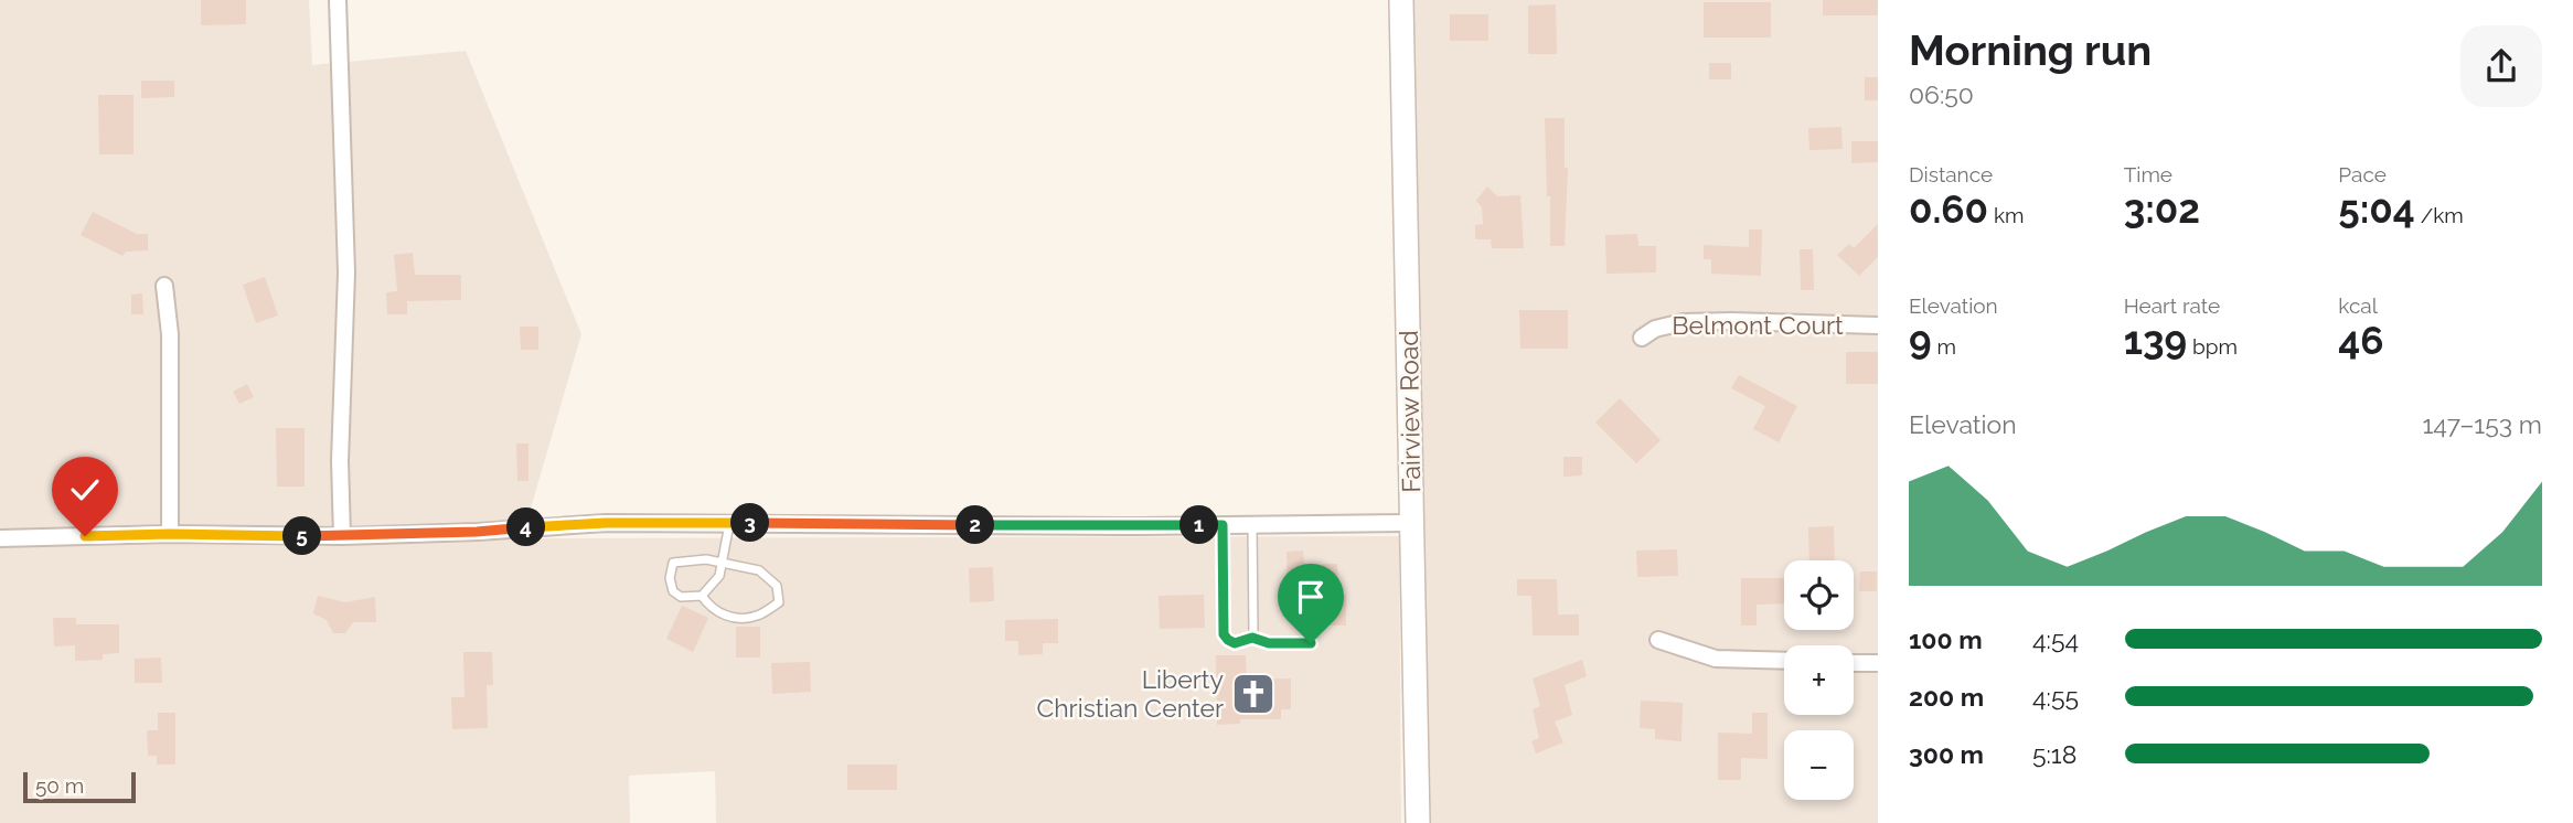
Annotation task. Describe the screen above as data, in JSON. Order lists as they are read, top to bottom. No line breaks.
{"streets":{"main road":["Fairview Road"],"street":["Belmont Court"]},"places":{"church":["Liberty Christian Center"]},"scale_bar":"50 m","page":{"heading":["Morning run","06:50"],"stats":[["Distance","0.60 km"],["Time","3:02"],["Pace","5:04 /km"],["Elevation","9 m"],["Heart rate","139 bpm"],["kcal","46"]],"chart":["Elevation","147–153 m"],"pins":["3","1","2","4","5"],"map_buttons":["+","−"],"list":[{"name":"100 m","note":"4:54"},{"name":"200 m","note":"4:55"},{"name":"300 m","note":"5:18"}],"scale":"50 m"}}
